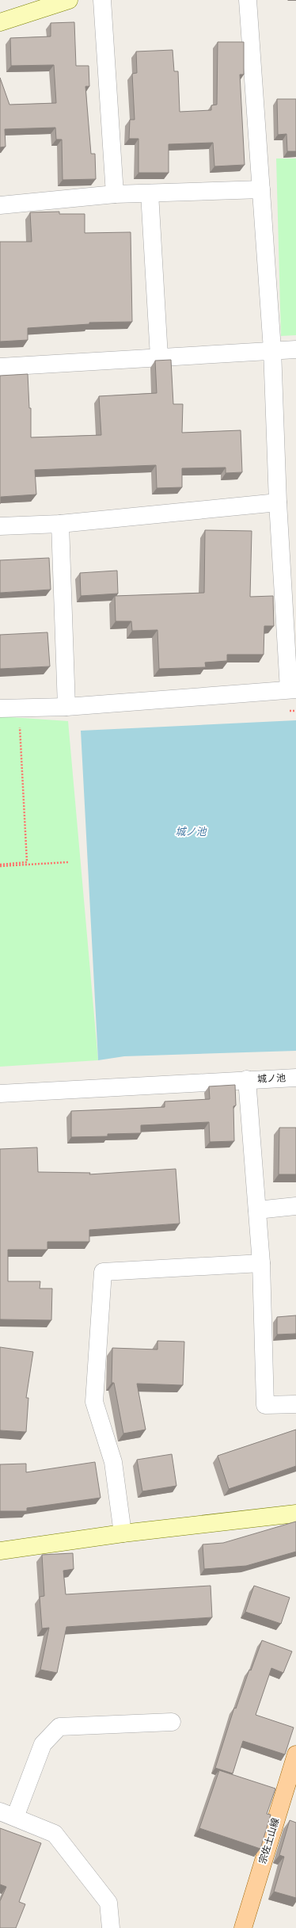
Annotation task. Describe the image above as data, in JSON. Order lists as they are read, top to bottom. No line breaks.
{"streets":{"main road":["宗佐土山線"],"street":["城ノ池"]},"water":["城ノ池"]}
